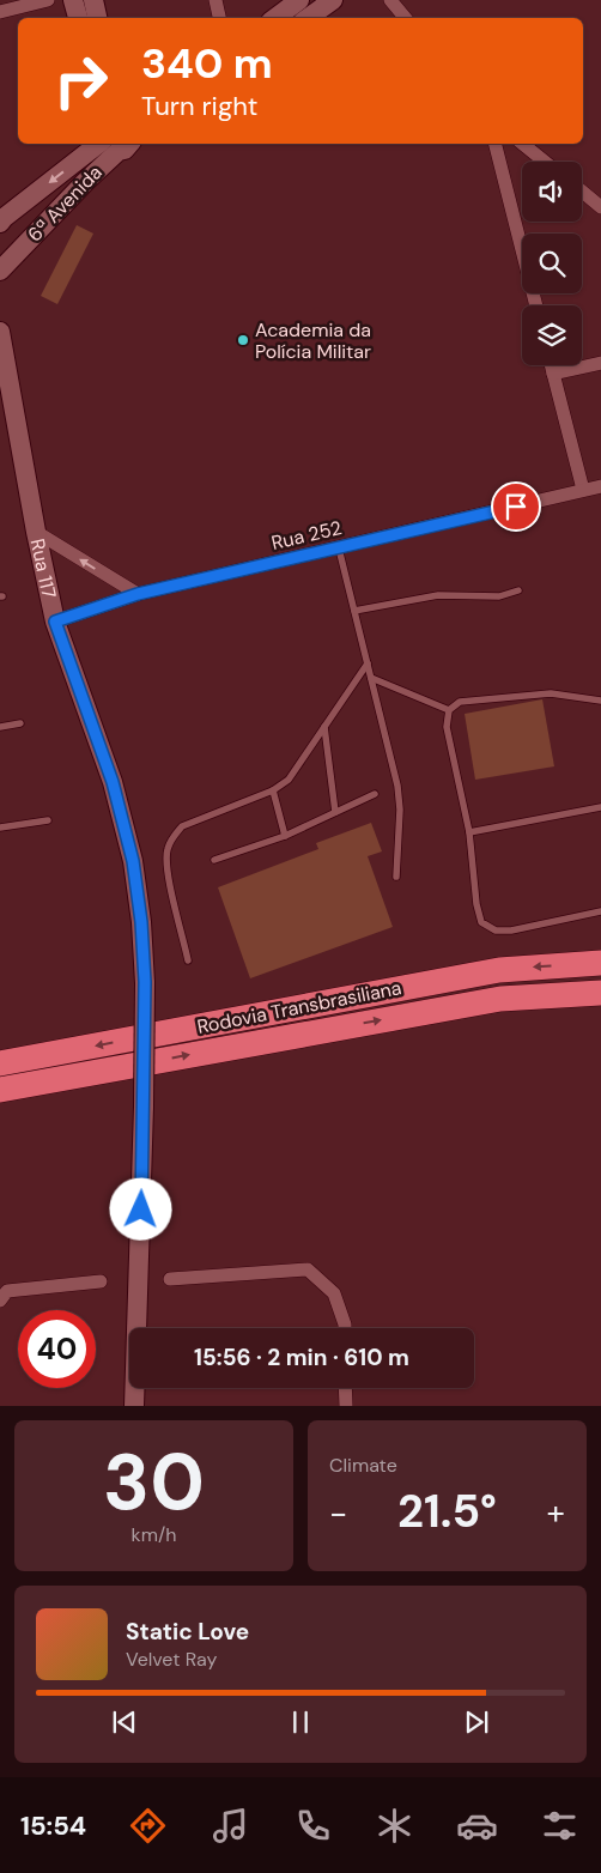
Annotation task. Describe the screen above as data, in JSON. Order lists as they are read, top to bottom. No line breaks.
{"streets":{"highway":["Rodovia Transbrasiliana"],"street":["6ª Avenida","Rua 252","Rua 117"]},"crossings":[["Rua 252","Rua 117"]],"places":["Academia da Polícia Militar"],"page":{"turn":["340 m","Turn right"],"limit":"40","trip":"15:56 · 2 min · 610 m","tile":[["30","km/h"],"Climate"],"heat":["−","21.5°","+"],"song":["Static Love","Velvet Ray"],"tabs":"15:54"}}
